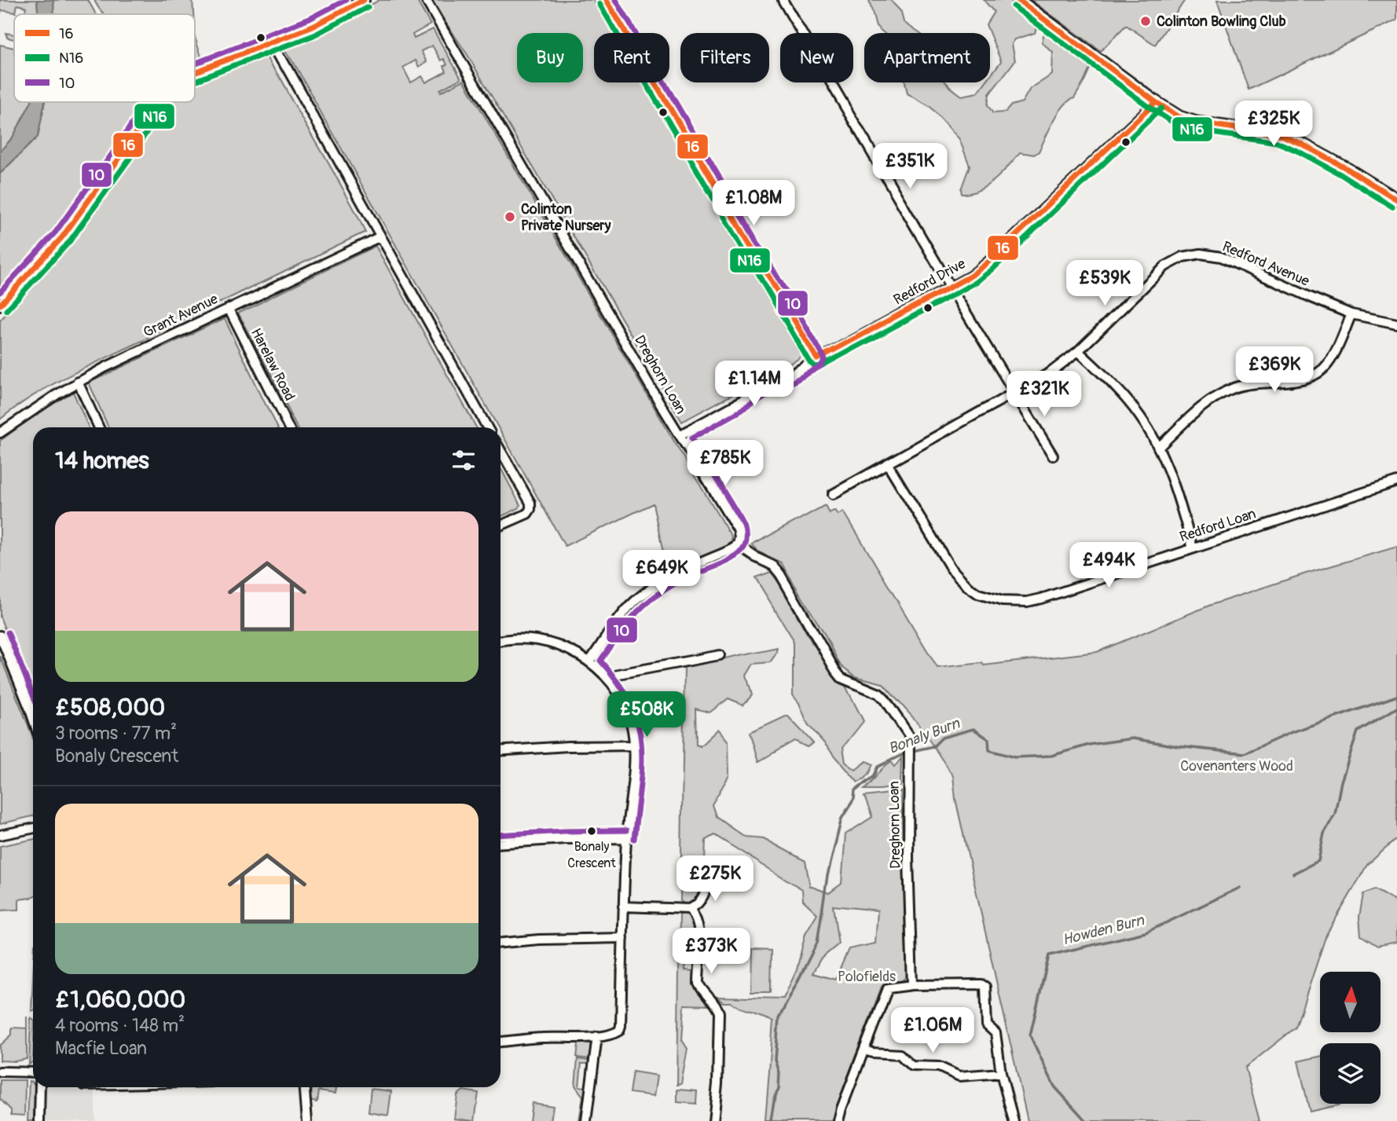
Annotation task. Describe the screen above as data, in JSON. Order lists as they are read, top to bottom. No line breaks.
{"streets":{"street":["Redford Avenue","Redford Drive","Grant Avenue","Harelaw Road","Dreghorn Loan","Redford Loan"]},"crossings":[["Redford Avenue","Redford Loan"],["Redford Drive","Dreghorn Loan"],["Grant Avenue","Harelaw Road"]],"water":["Bonaly Burn","Howden Burn"],"parks":["Covenanters Wood","Polofields"],"places":["Colinton Bowling Club","Colinton Private Nursery","Bonaly Crescent"],"lines":["transit line 16","transit line 10","transit line N16"],"legend":["16","N16","10"],"north":"top","page":{"chip":["Buy","Rent","Filters","New","Apartment"],"price":["£325K","£351K","£1.08M","£539K","£369K","£1.14M","£321K","£785K","£494K","£649K","£508K","£275K","£373K","£1.06M"],"heading":"14 homes","list":[{"name":"£508,000","note":"3 rooms · 77 m² · Bonaly Crescent"},{"name":"£1,060,000","note":"4 rooms · 148 m² · Macfie Loan"}]}}
